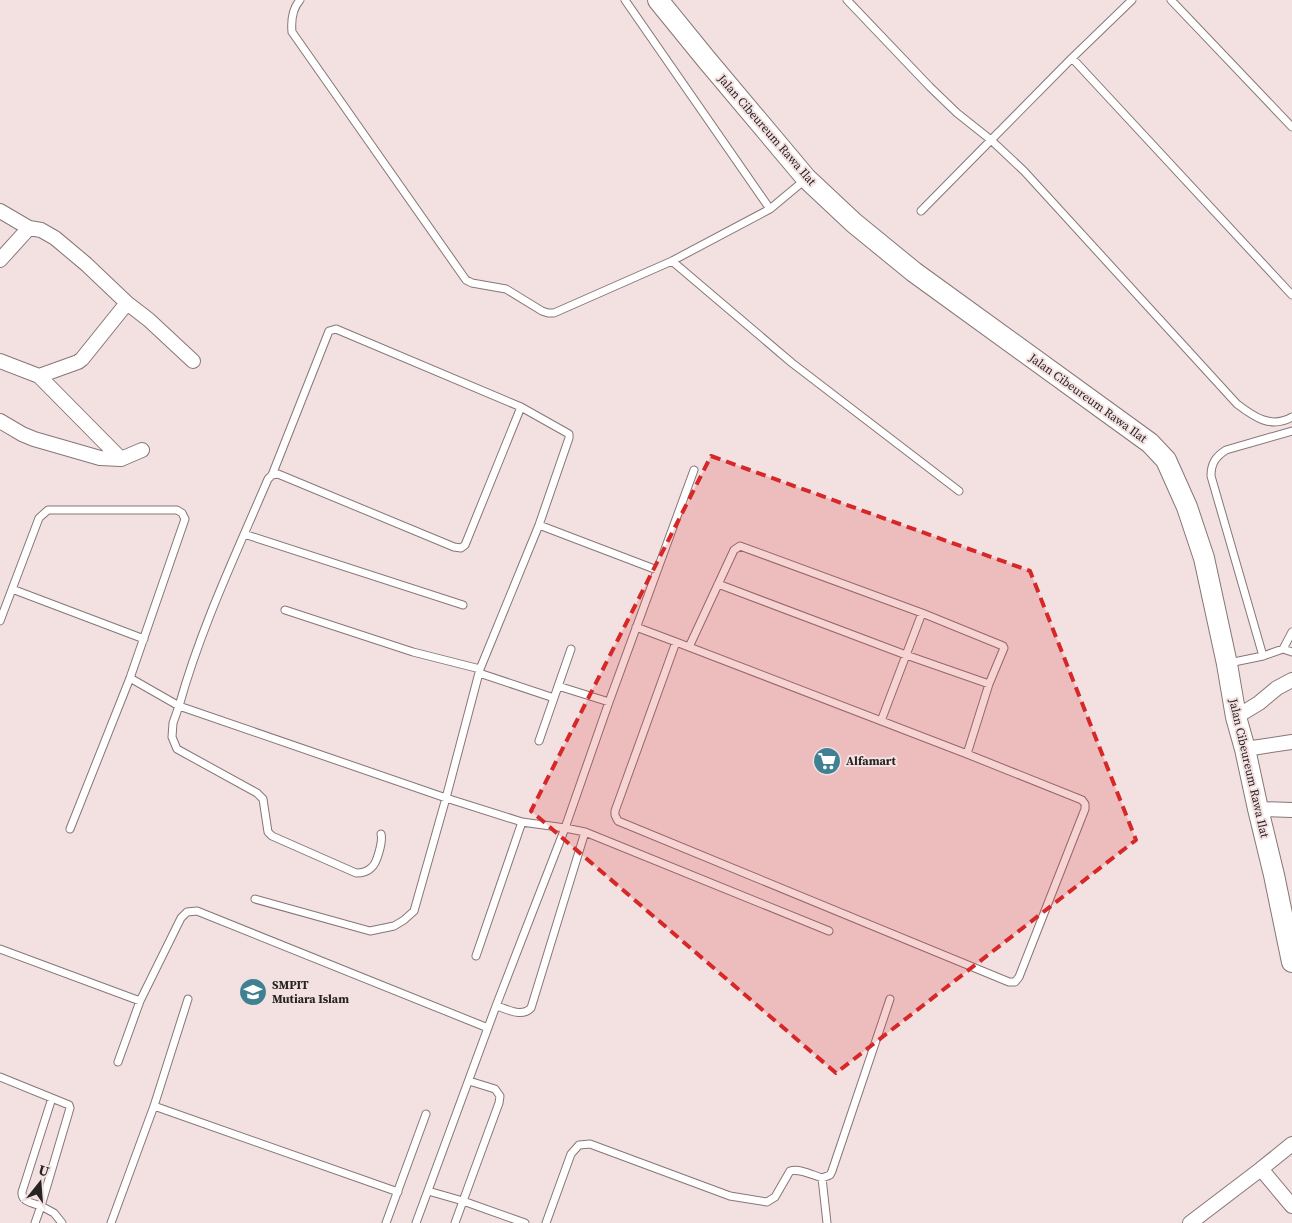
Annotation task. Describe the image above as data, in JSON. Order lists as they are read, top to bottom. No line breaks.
{"streets":{"street":["Jalan Cibeureum Rawa Ilat"]},"places":{"supermarket":["Alfamart"],"school or university":["SMPIT Mutiara Islam"]},"north":"top"}
